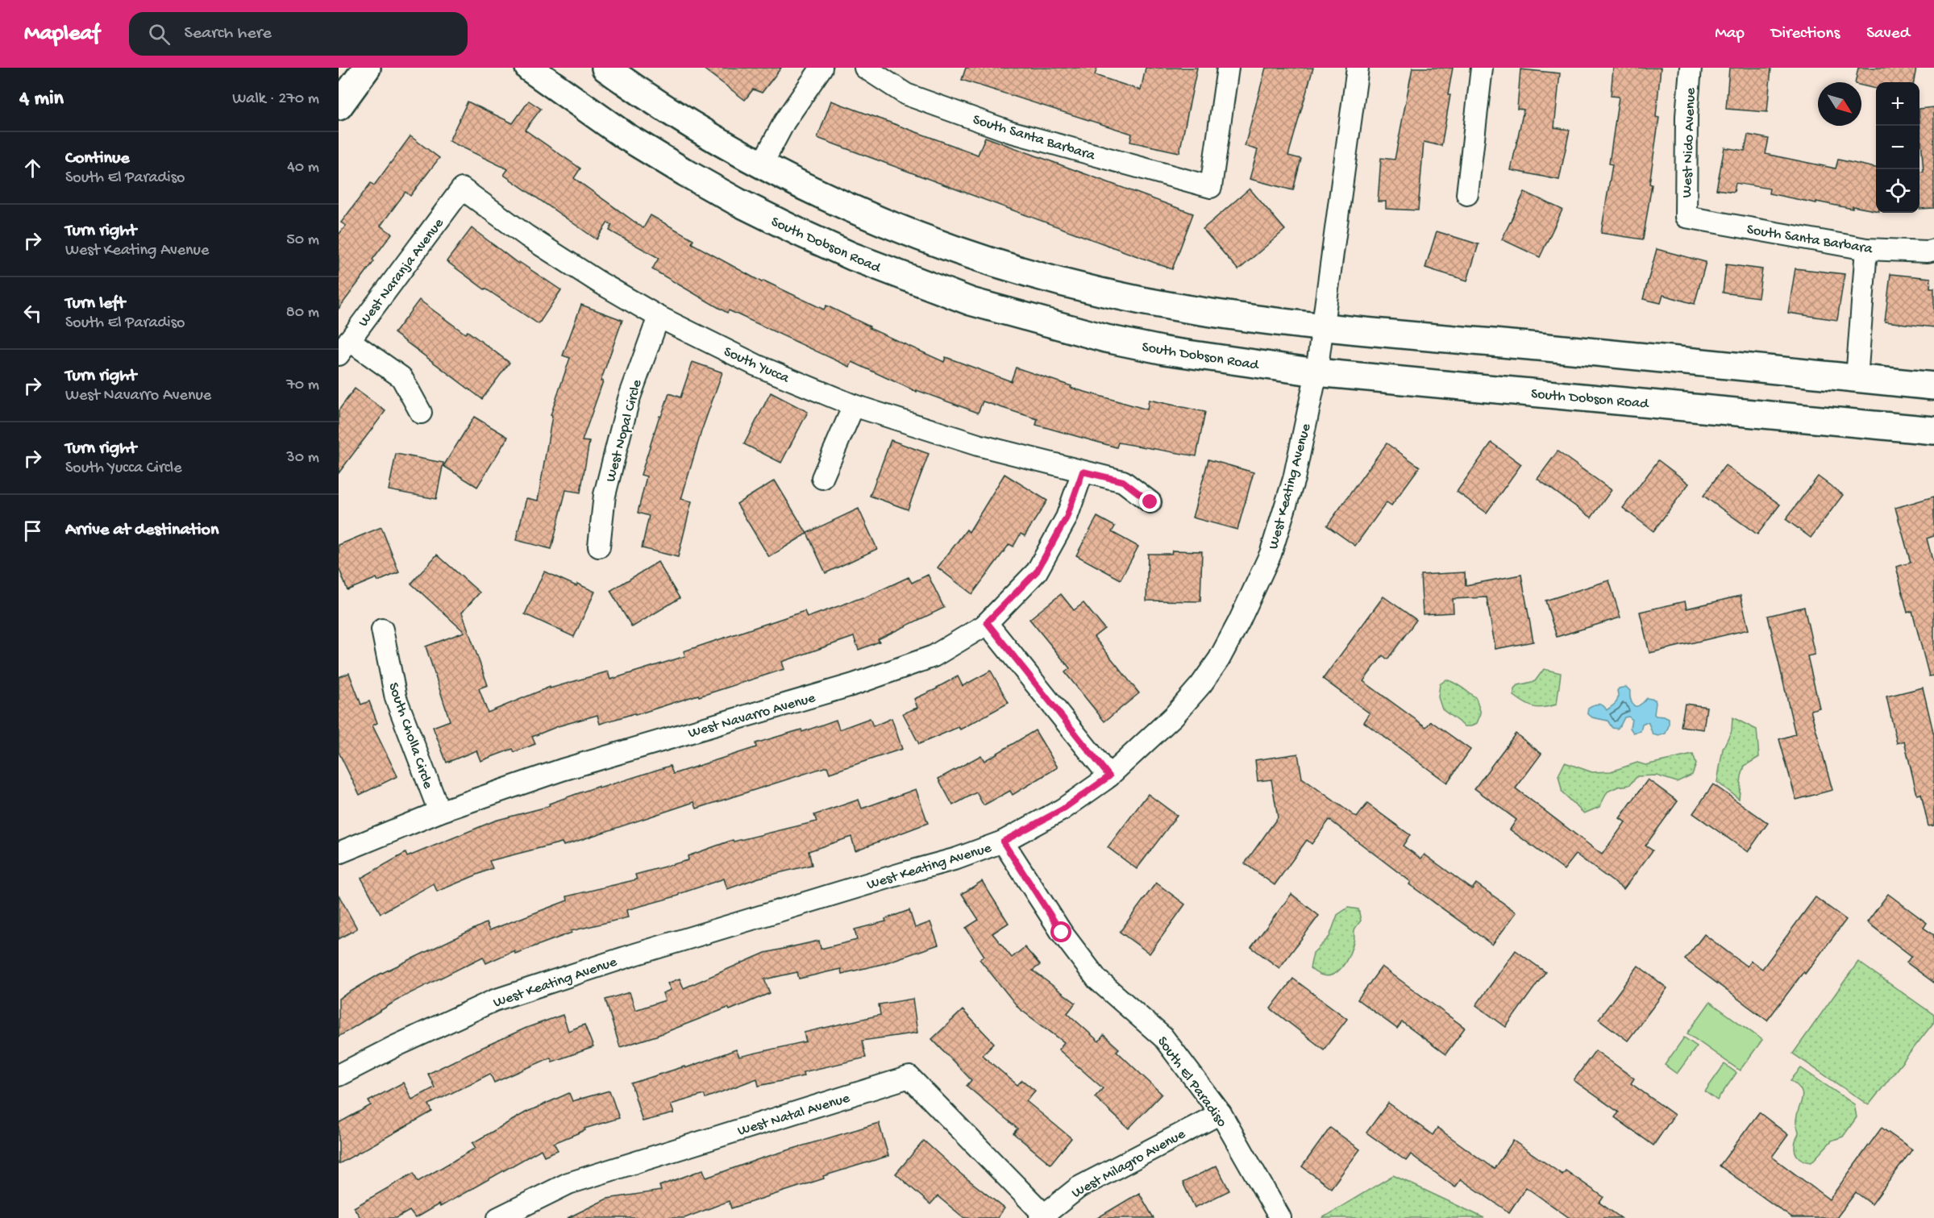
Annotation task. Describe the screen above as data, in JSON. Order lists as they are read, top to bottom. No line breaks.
{"streets":{"main road":["South Dobson Road"],"street":["South Santa Barbara","West Nido Avenue","West Naranja Avenue","South Yucca","West Nopal Circle","West Keating Avenue","West Navarro Avenue","South Cholla Circle","South El Paradiso","West Natal Avenue","West Milagro Avenue"]},"crossings":[["South Santa Barbara","West Nido Avenue"],["South Dobson Road","West Keating Avenue"],["West Naranja Avenue","South Yucca"],["South Yucca","West Nopal Circle"],["South Yucca","West Navarro Avenue"],["West Keating Avenue","South El Paradiso"],["West Navarro Avenue","South Cholla Circle"],["South El Paradiso","West Milagro Avenue"],["West Natal Avenue","West Milagro Avenue"]],"north":"bottom right","page":{"header":"Mapleaf","search":"Search here","nav":["Map","Directions","Saved"],"heading":["4 min","Walk · 270 m"],"map_buttons":["+","−"],"list":[["Continue","South El Paradiso","40 m"],["Turn right","West Keating Avenue","50 m"],["Turn left","South El Paradiso","80 m"],["Turn right","West Navarro Avenue","70 m"],["Turn right","South Yucca Circle","30 m"],"Arrive at destination"]}}
